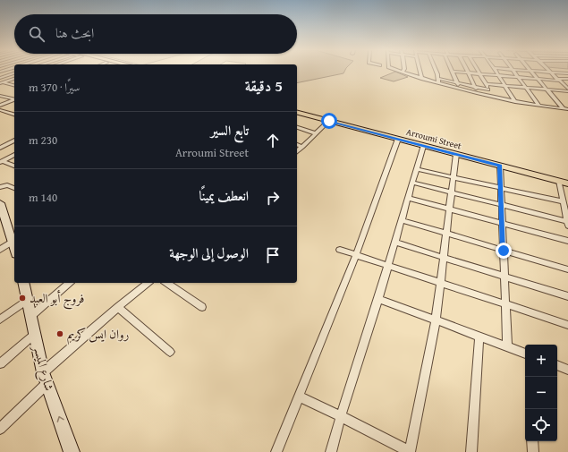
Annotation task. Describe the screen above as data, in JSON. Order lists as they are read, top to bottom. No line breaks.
{"streets":{"main road":["Arroumi Street","شارع الميسر"]},"one_way":["شارع الميسر"],"places":["فروج أبو العبد","روان ايس كريم"],"page":{"search":"ابحث هنا","heading":["5 دقيقة","سيرًا · 370 m"],"list":[["تابع السير","Arroumi Street","230 m"],["انعطف يمينًا","140 m"],"الوصول إلى الوجهة"],"map_buttons":["+","−"]}}
